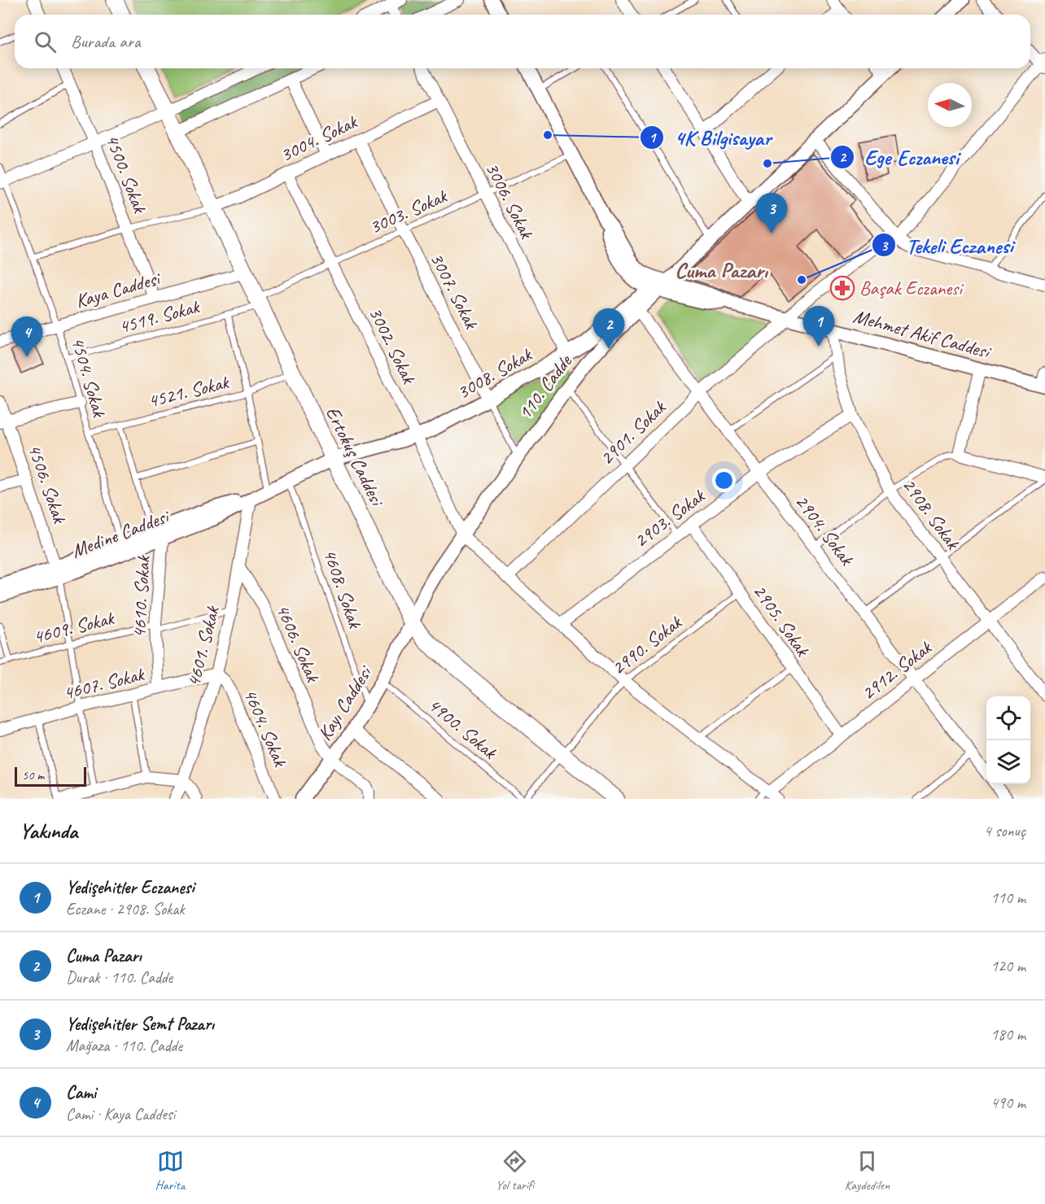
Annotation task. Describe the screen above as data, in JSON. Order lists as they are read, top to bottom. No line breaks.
{"streets":{"main road":["Ertokuş Caddesi"],"street":["3004. Sokak","4500. Sokak","3006. Sokak","Kaya Caddesi","3007. Sokak","Mehmet Akif Caddesi","3002. Sokak","3008. Sokak","110. Cadde","2901. Sokak","4506. Sokak","2908. Sokak","2903. Sokak","2904. Sokak","Medine Caddesi","4610. Sokak","2905. Sokak","4606. Sokak","4601. Sokak","2912. Sokak","4607. Sokak","Kayı Caddesi","4604. Sokak"],"lane":["3003. Sokak","4519. Sokak","4504. Sokak","4521. Sokak","4608. Sokak","4609. Sokak","2990. Sokak","4900. Sokak"]},"crossings":[["3004. Sokak","3006. Sokak"],["3004. Sokak","3007. Sokak"],["3004. Sokak","3002. Sokak"],["3004. Sokak","Ertokuş Caddesi"],["4500. Sokak","Kaya Caddesi"],["3006. Sokak","3003. Sokak"],["3006. Sokak","3008. Sokak"],["3003. Sokak","3007. Sokak"],["3003. Sokak","4519. Sokak"],["3003. Sokak","Mehmet Akif Caddesi"],["3003. Sokak","3002. Sokak"],["3003. Sokak","Ertokuş Caddesi"],["Kaya Caddesi","4504. Sokak"],["Kaya Caddesi","Ertokuş Caddesi"],["3007. Sokak","3008. Sokak"],["3007. Sokak","110. Cadde"],["4519. Sokak","4504. Sokak"],["4519. Sokak","Ertokuş Caddesi"],["Mehmet Akif Caddesi","110. Cadde"],["Mehmet Akif Caddesi","2901. Sokak"],["Mehmet Akif Caddesi","2908. Sokak"],["3002. Sokak","3008. Sokak"],["3002. Sokak","110. Cadde"],["3002. Sokak","2901. Sokak"],["3002. Sokak","2903. Sokak"],["3002. Sokak","2990. Sokak"],["3002. Sokak","2912. Sokak"],["3008. Sokak","110. Cadde"],["3008. Sokak","Ertokuş Caddesi"],["3008. Sokak","2904. Sokak"],["3008. Sokak","Medine Caddesi"],["4504. Sokak","4521. Sokak"],["4504. Sokak","Medine Caddesi"],["110. Cadde","Ertokuş Caddesi"],["110. Cadde","2904. Sokak"],["110. Cadde","Kayı Caddesi"],["4521. Sokak","Ertokuş Caddesi"],["2901. Sokak","2904. Sokak"],["Ertokuş Caddesi","Medine Caddesi"],["Ertokuş Caddesi","2990. Sokak"],["Ertokuş Caddesi","Kayı Caddesi"],["4506. Sokak","Medine Caddesi"],["2908. Sokak","2903. Sokak"],["2908. Sokak","2912. Sokak"],["2903. Sokak","2904. Sokak"],["2903. Sokak","2905. Sokak"],["2904. Sokak","2912. Sokak"],["Medine Caddesi","4608. Sokak"],["Medine Caddesi","4610. Sokak"],["Medine Caddesi","4601. Sokak"],["4608. Sokak","Kayı Caddesi"],["4610. Sokak","4609. Sokak"],["4610. Sokak","4607. Sokak"],["2905. Sokak","2990. Sokak"],["2905. Sokak","2912. Sokak"],["4609. Sokak","4601. Sokak"],["4606. Sokak","4601. Sokak"],["4606. Sokak","Kayı Caddesi"],["2990. Sokak","4900. Sokak"],["4601. Sokak","4607. Sokak"],["4601. Sokak","4604. Sokak"],["4607. Sokak","4604. Sokak"],["Kayı Caddesi","4900. Sokak"]],"districts":["Cuma Pazarı"],"places":{"other":["4K Bilgisayar","Ege Eczanesi","Tekeli Eczanesi"],"pharmacy":["Başak Eczanesi"]},"scale_bar":"50 m","north":"left","page":{"search":"Burada ara","pins":["3","1","2","4"],"scale":"50 m","heading":["Yakında","4 sonuç"],"list":[{"mark":"1","name":"Yedişehitler Eczanesi","note":"Eczane · 2908. Sokak","value":"110 m"},{"mark":"2","name":"Cuma Pazarı","note":"Durak · 110. Cadde","value":"120 m"},{"mark":"3","name":"Yedişehitler Semt Pazarı","note":"Mağaza · 110. Cadde","value":"180 m"},{"mark":"4","name":"Cami","note":"Cami · Kaya Caddesi","value":"490 m"}],"nav":["Harita","Yol tarifi","Kaydedilen"]}}
